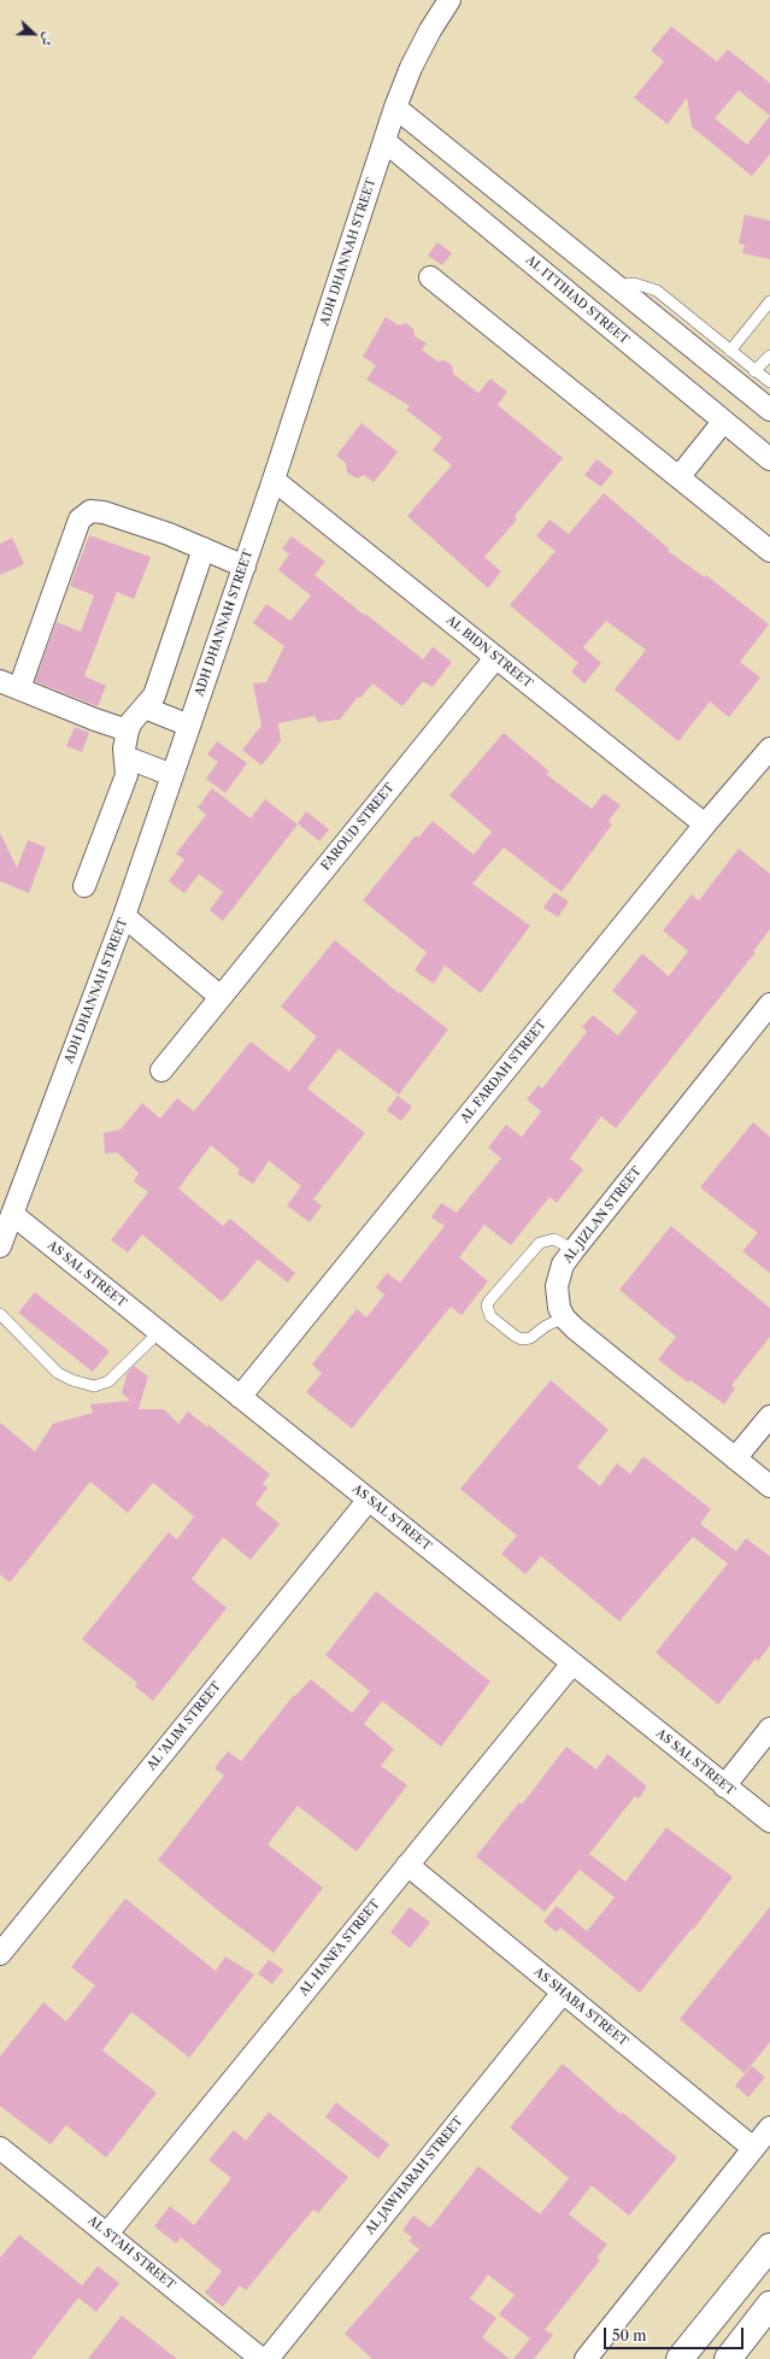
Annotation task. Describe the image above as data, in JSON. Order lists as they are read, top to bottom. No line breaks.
{"streets":{"street":["ADH DHANNAH STREET","AL ITTIHAD STREET","AL BIDN STREET","FAROUD STREET","AL FARDAH STREET","AL JIZLAN STREET","AS SAL STREET","AL 'ALIM STREET","AL HANFA STREET","AS SHABA STREET","AL JAWHARAH STREET","AL STAH STREET"]},"crossings":[["ADH DHANNAH STREET","AL ITTIHAD STREET"],["ADH DHANNAH STREET","AL BIDN STREET"],["ADH DHANNAH STREET","AS SAL STREET"],["AL BIDN STREET","FAROUD STREET"],["AL BIDN STREET","AL FARDAH STREET"],["AL FARDAH STREET","AS SAL STREET"],["AS SAL STREET","AL 'ALIM STREET"],["AS SAL STREET","AL HANFA STREET"],["AL HANFA STREET","AS SHABA STREET"],["AL HANFA STREET","AL STAH STREET"],["AS SHABA STREET","AL JAWHARAH STREET"]],"scale_bar":"50 m","north":"right"}
